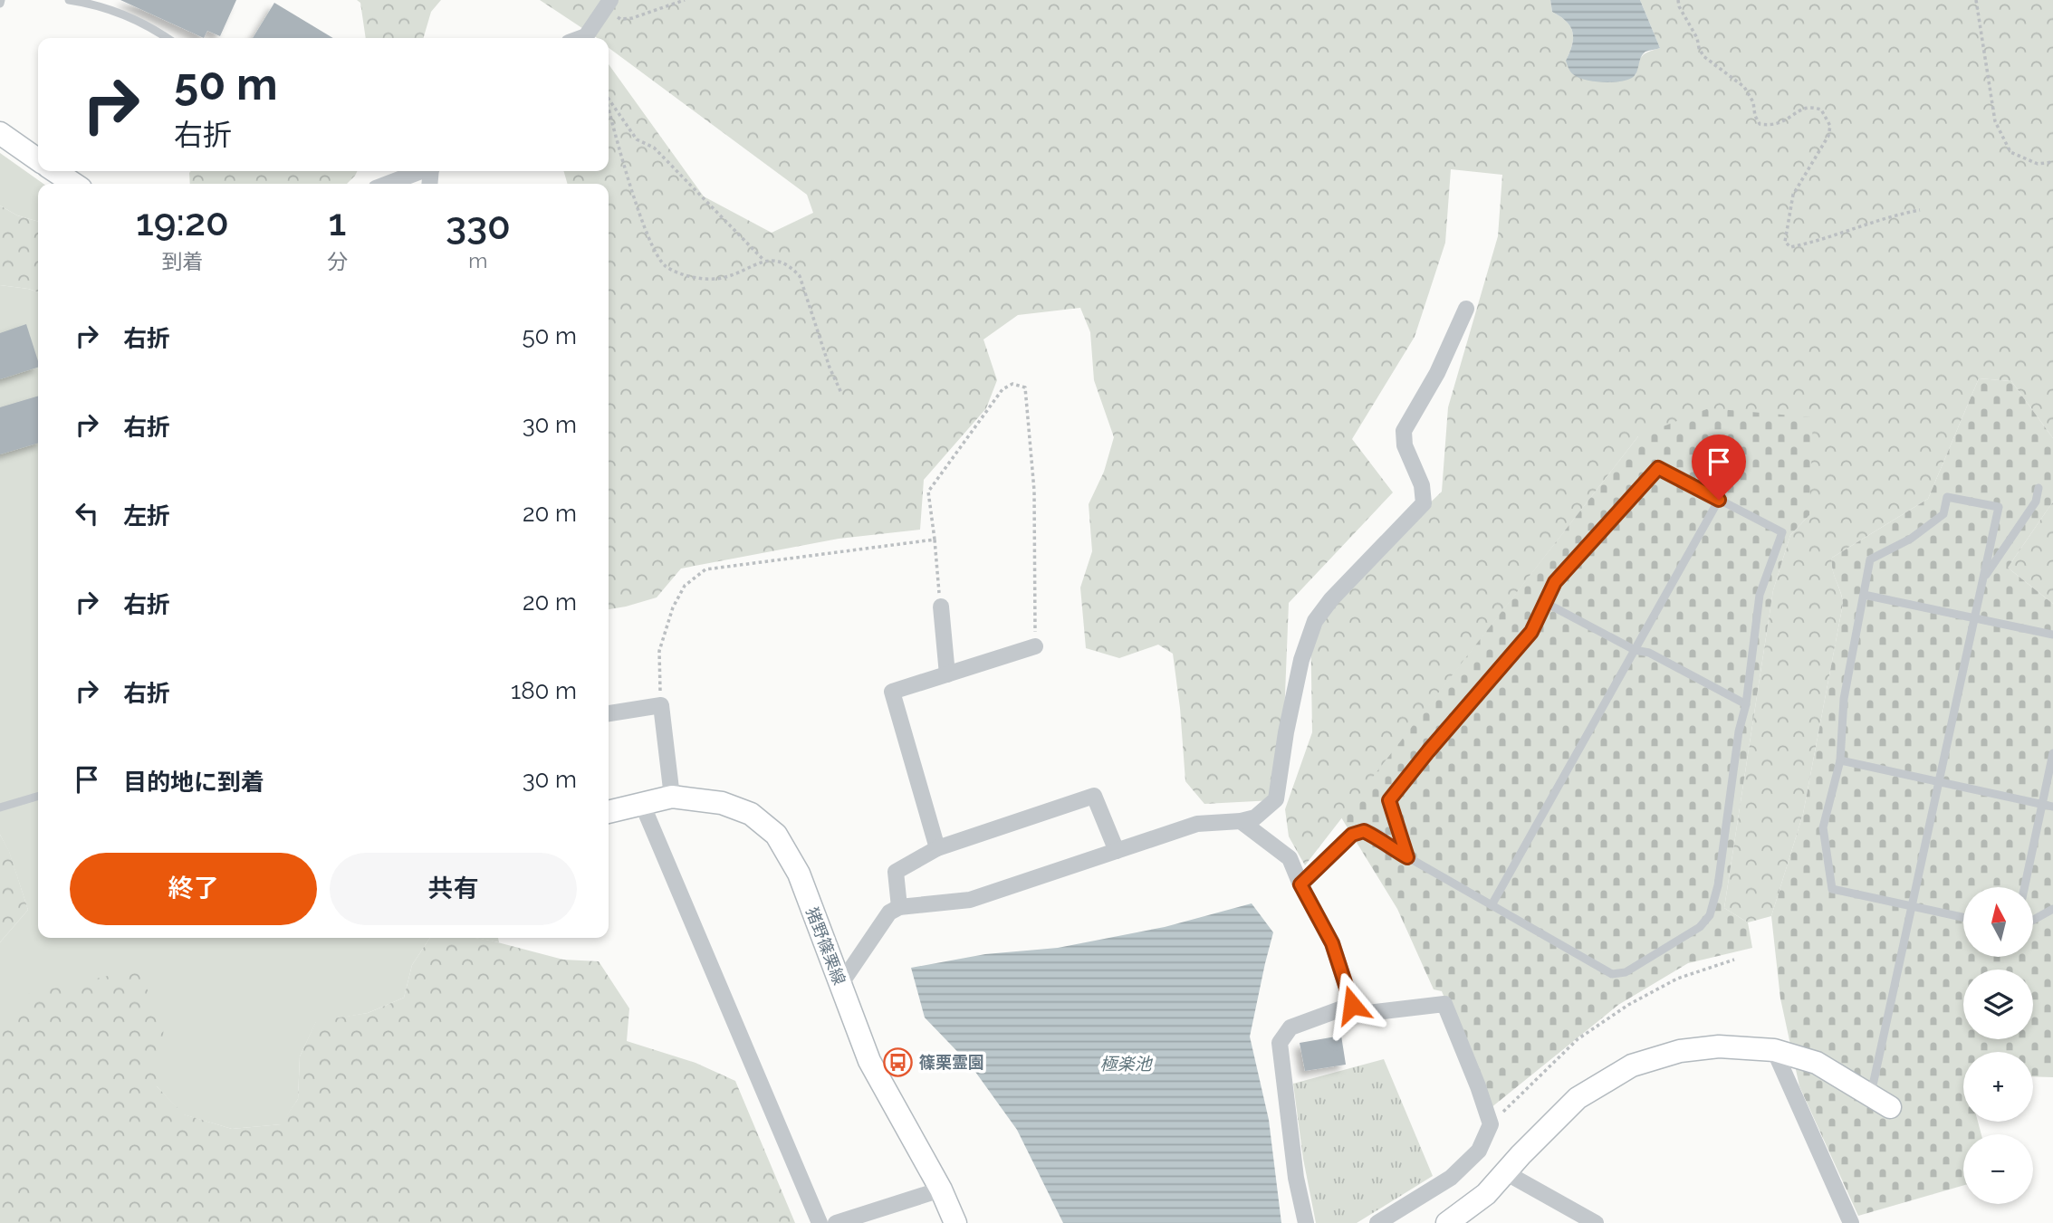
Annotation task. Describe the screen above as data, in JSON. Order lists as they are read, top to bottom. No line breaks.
{"streets":{"main road":["猪野篠栗線"]},"water":["極楽池"],"places":{"bus stop":["篠栗霊園"]},"north":"top","page":{"turn":["50 m","右折"],"eta":["19:20","到着","1","分","330","m"],"list":[{"name":"右折","value":"50 m"},{"name":"右折","value":"30 m"},{"name":"左折","value":"20 m"},{"name":"右折","value":"20 m"},{"name":"右折","value":"180 m"},{"name":"目的地に到着","value":"30 m"}],"buttons":["終了","共有"],"map_buttons":["+","−"]}}
